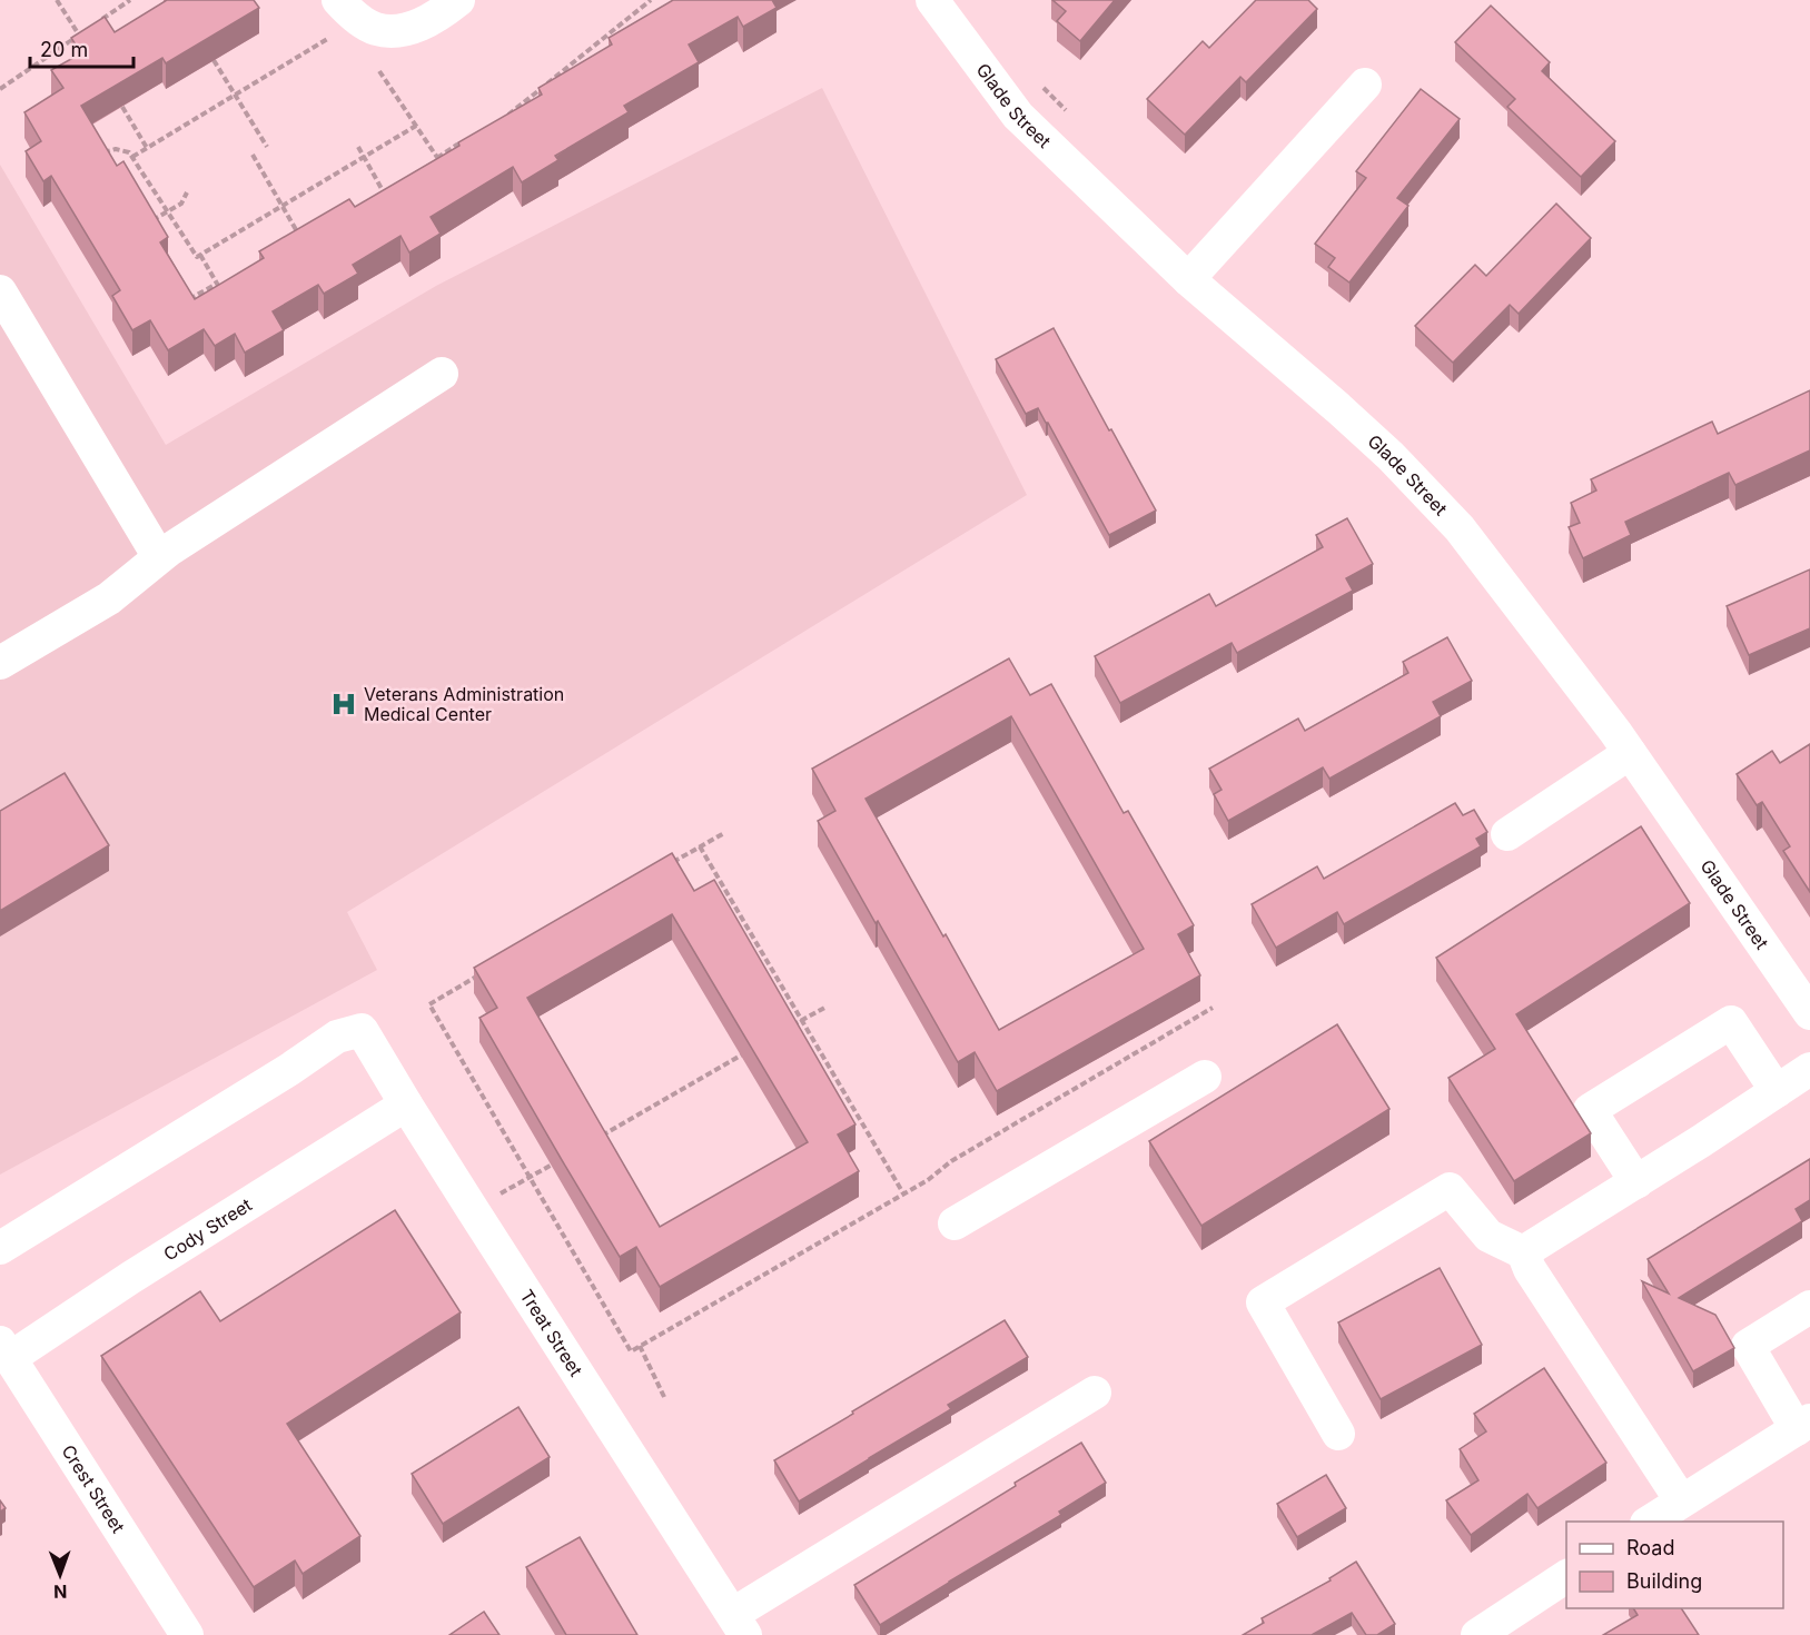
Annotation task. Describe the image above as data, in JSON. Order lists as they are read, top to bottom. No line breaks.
{"streets":{"street":["Glade Street","Cody Street","Treat Street","Crest Street"]},"crossings":[["Cody Street","Treat Street"],["Cody Street","Crest Street"]],"places":{"hospital":["Veterans Administration Medical Center"]},"legend":["Road","Building"],"scale_bar":"20 m","north":"bottom"}
